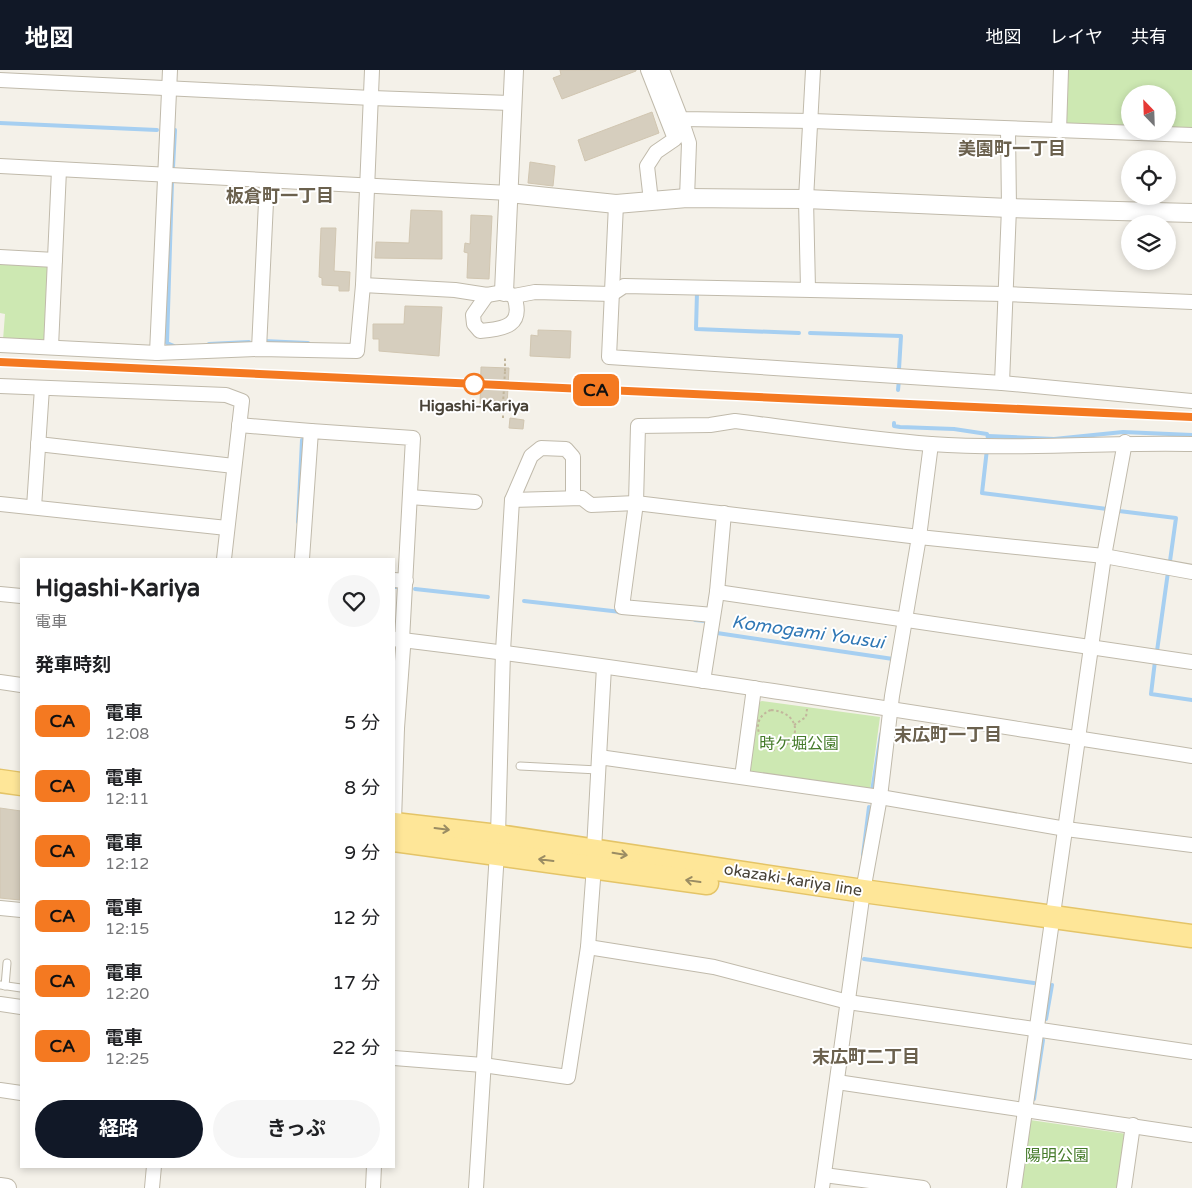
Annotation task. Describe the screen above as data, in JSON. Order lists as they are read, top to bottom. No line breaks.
{"streets":{"main road":["okazaki-kariya line"]},"districts":["美園町一丁目","板倉町一丁目","末広町一丁目","末広町二丁目"],"water":["Komogami Yousui"],"parks":["時ケ堀公園","陽明公園"],"places":["Higashi-Kariya"],"north":"top left","page":{"header":"地図","nav":["地図","レイヤ","共有"],"on_map":"CA","heading":[["Higashi-Kariya","電車"],"発車時刻"],"list":[{"mark":"CA","name":"電車","note":"12:08","value":"5 分"},{"mark":"CA","name":"電車","note":"12:11","value":"8 分"},{"mark":"CA","name":"電車","note":"12:12","value":"9 分"},{"mark":"CA","name":"電車","note":"12:15","value":"12 分"},{"mark":"CA","name":"電車","note":"12:20","value":"17 分"},{"mark":"CA","name":"電車","note":"12:25","value":"22 分"}],"buttons":["経路","きっぷ"]}}
